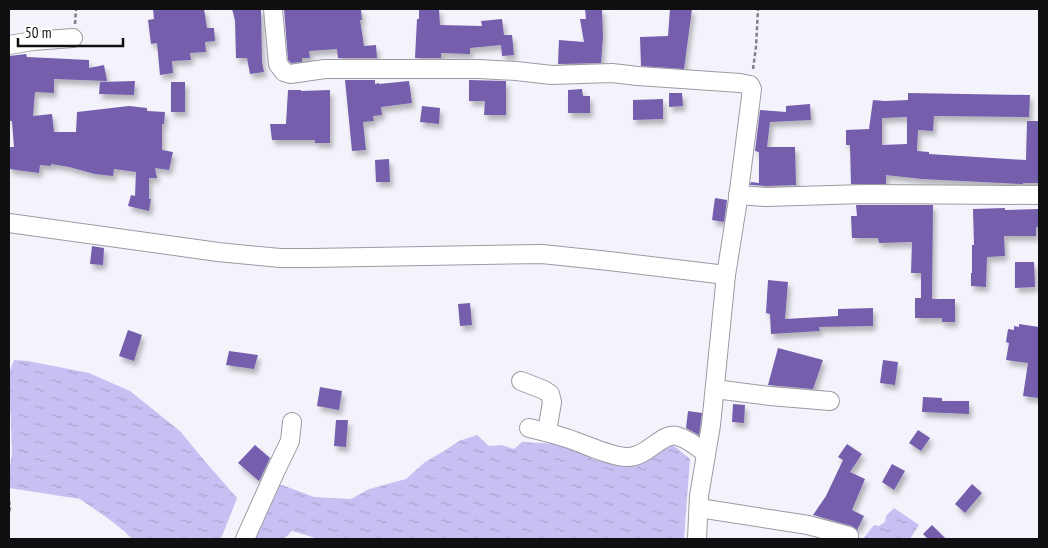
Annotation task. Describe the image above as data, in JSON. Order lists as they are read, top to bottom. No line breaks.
{"scale_bar":"50 m"}
